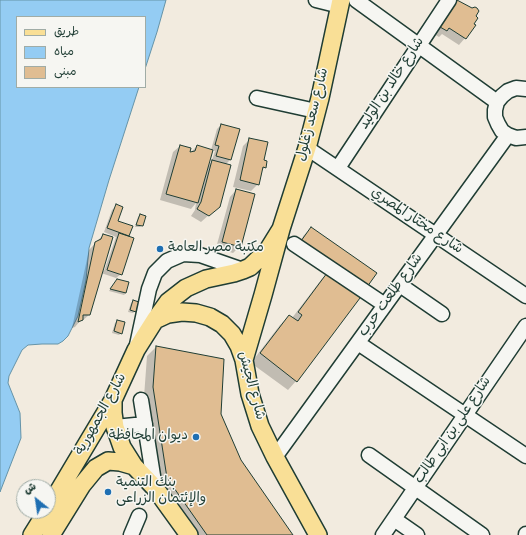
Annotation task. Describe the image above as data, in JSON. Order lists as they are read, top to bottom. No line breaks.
{"streets":{"main road":["شارع سعد زغلول","شارع الجيش","شارع الجمهورية"],"street":["شارع خالد بن الوليد","شارع مختار المصري","شارع طلعت حرب","شارع على بن ابى طالب"]},"crossings":[["شارع خالد بن الوليد","شارع مختار المصري"],["شارع سعد زغلول","شارع مختار المصري"],["شارع سعد زغلول","شارع الجيش"],["شارع سعد زغلول","شارع الجمهورية"],["شارع مختار المصري","شارع طلعت حرب"],["شارع طلعت حرب","شارع الجيش"],["شارع الجيش","شارع الجمهورية"]],"places":["مكتبة مصر العامة","ديوان المحافظة","بنك التنمية والإئتمان الزراعى"],"legend":["طريق","مياه","مبنى"],"north":"top left"}
